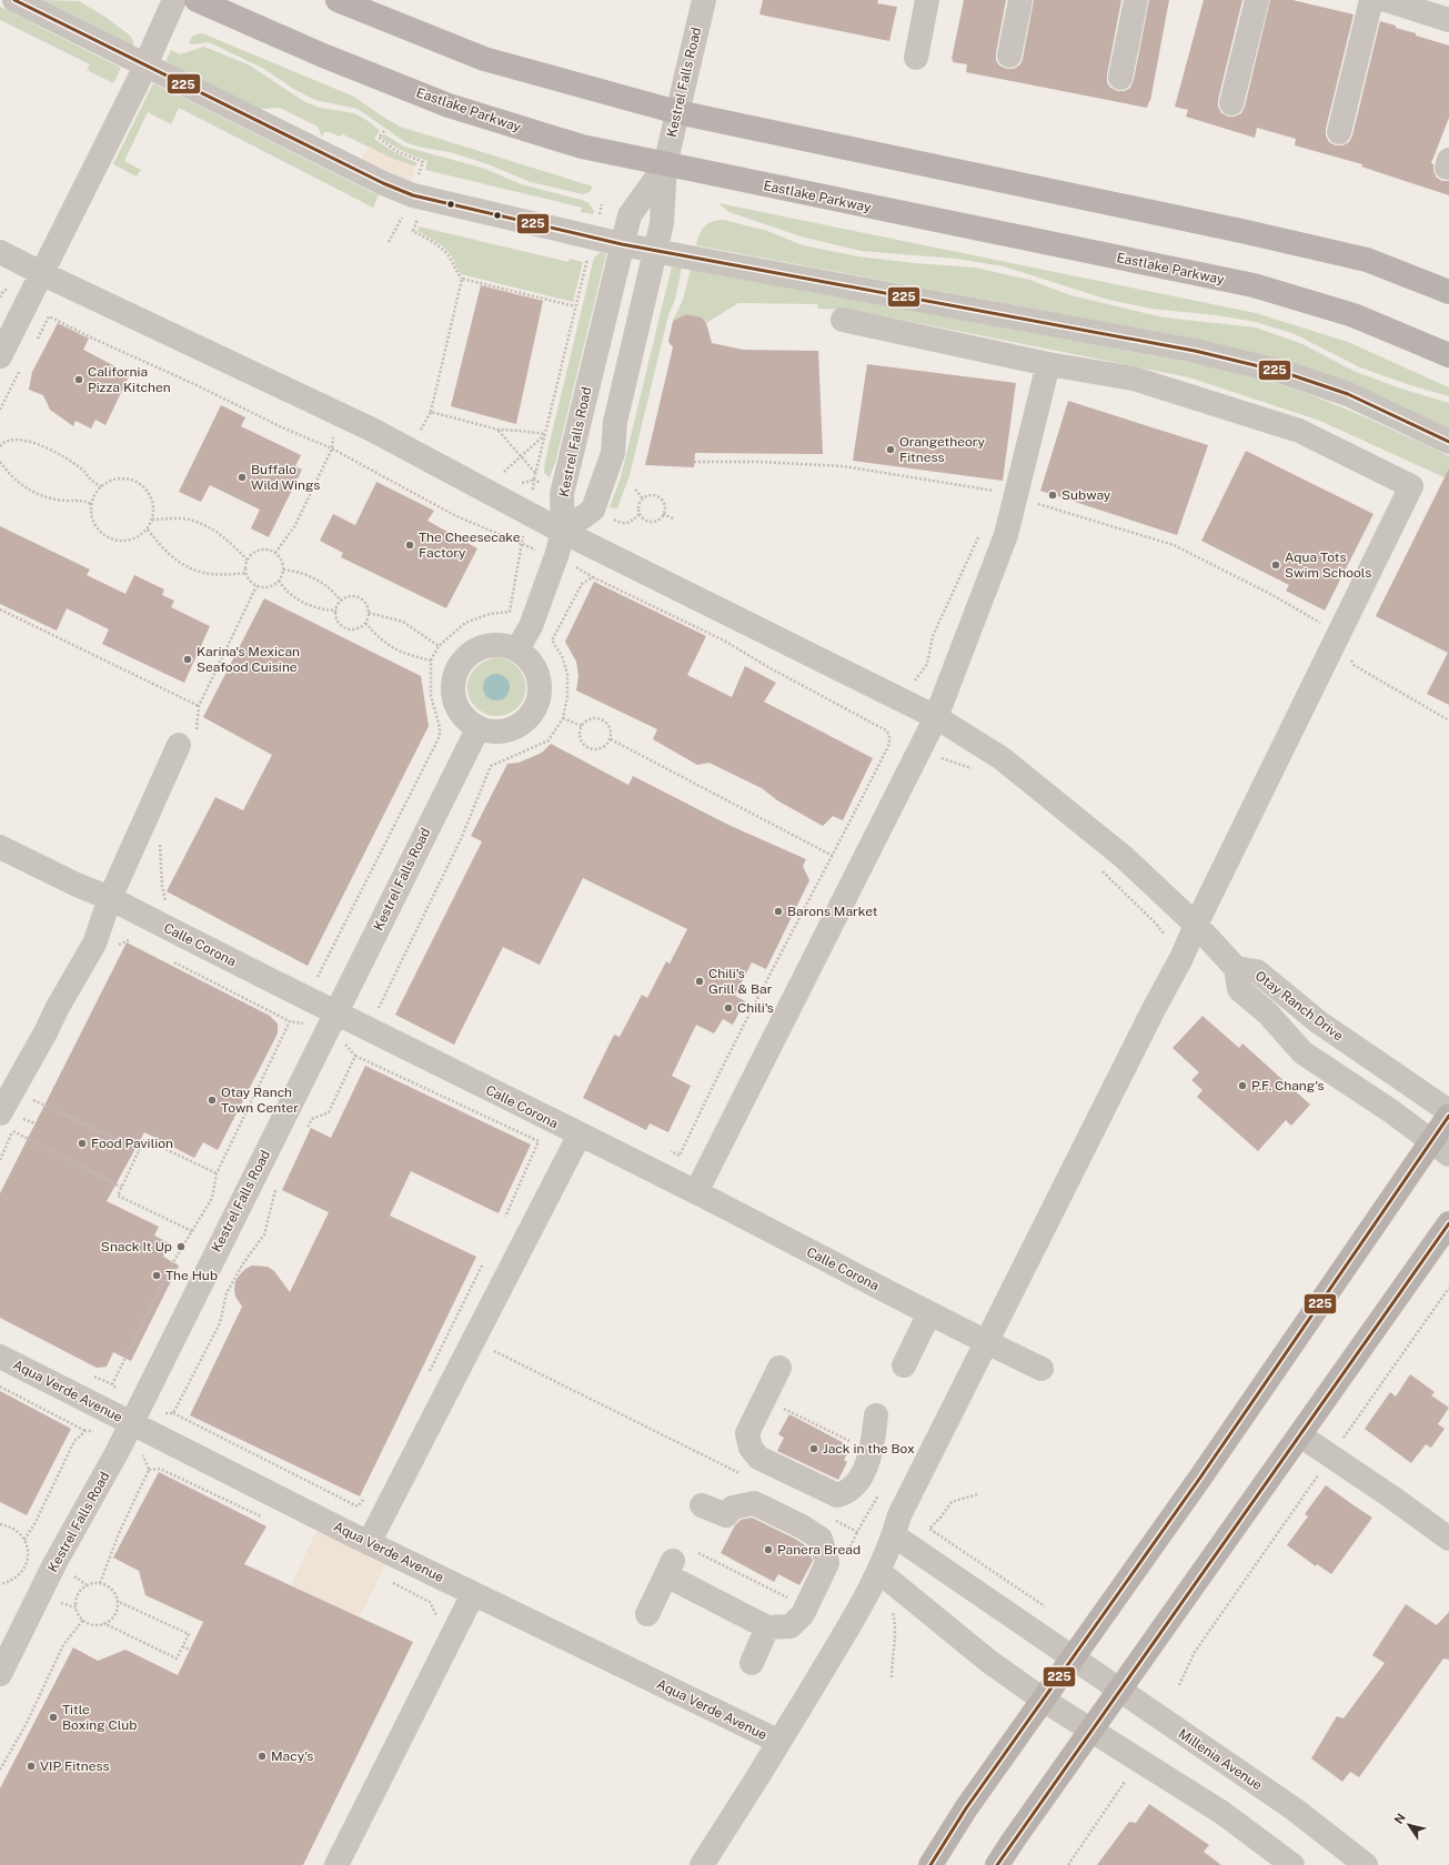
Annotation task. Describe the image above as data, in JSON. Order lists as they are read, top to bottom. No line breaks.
{"streets":{"main road":["Eastlake Parkway"],"street":["Kestrel Falls Road","Calle Corona","Otay Ranch Drive","Aqua Verde Avenue","Millenia Avenue"]},"crossings":[["Kestrel Falls Road","Eastlake Parkway"],["Kestrel Falls Road","Calle Corona"],["Kestrel Falls Road","Aqua Verde Avenue"]],"places":["California Pizza Kitchen","Orangetheory Fitness","Buffalo Wild Wings","Subway","The Cheesecake Factory","Aqua Tots Swim Schools","Karina's Mexican Seafood Cuisine","Barons Market","Chili's Grill & Bar","Chili's","P.F. Chang's","Otay Ranch Town Center","Food Pavilion","Snack It Up","The Hub","Jack in the Box","Panera Bread","Title Boxing Club","Macy's","VIP Fitness"],"lines":["transit line 225"],"north":"top left"}
